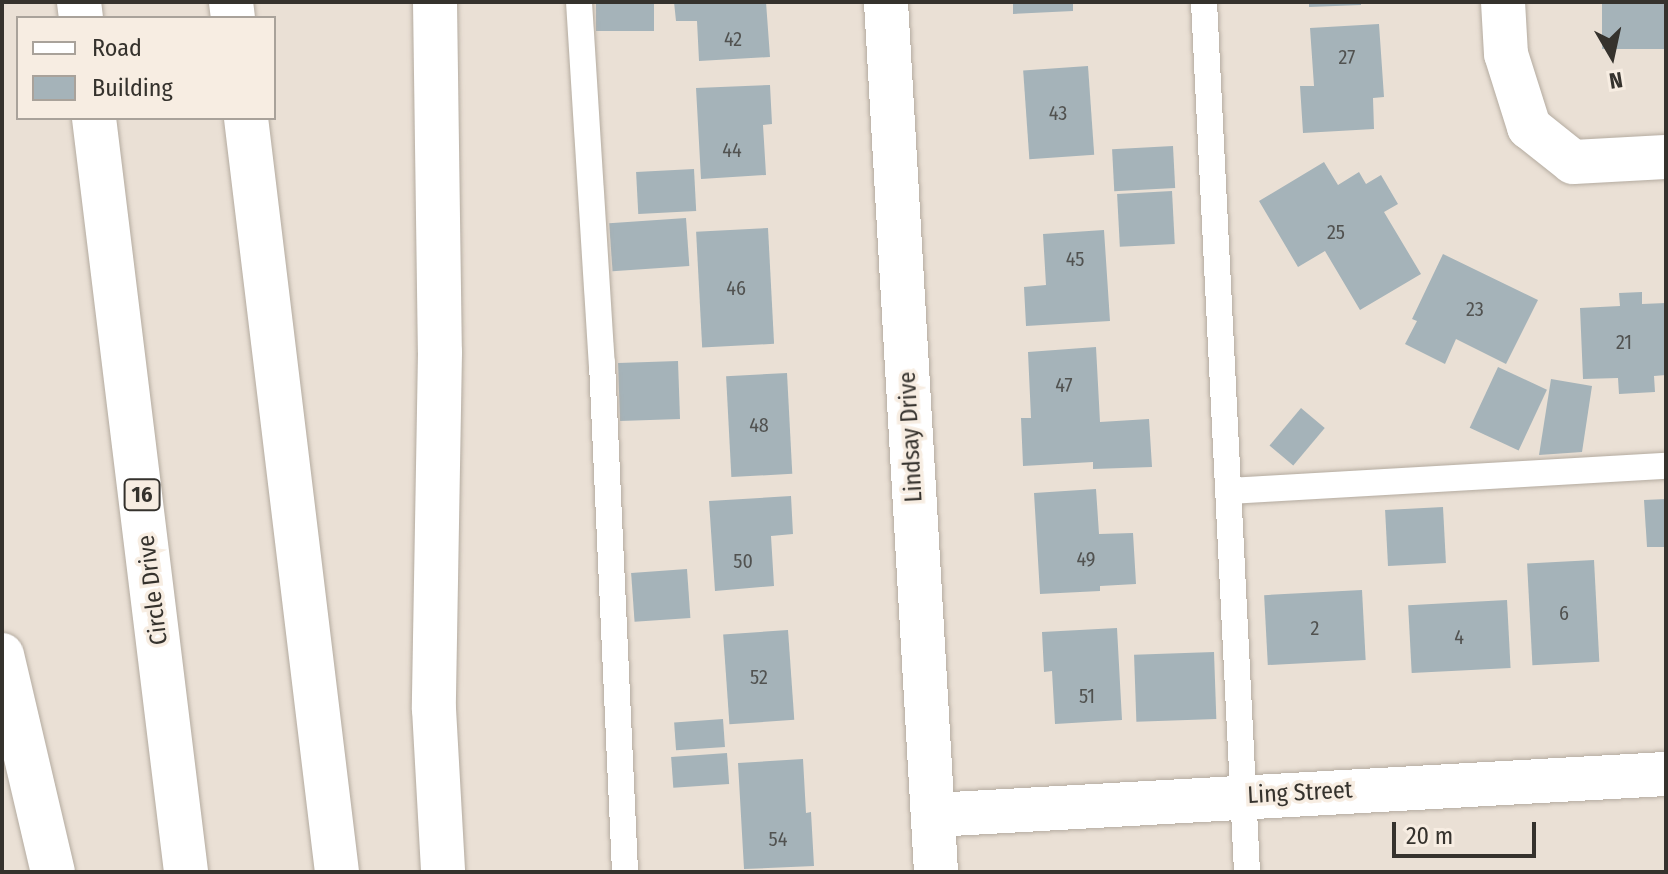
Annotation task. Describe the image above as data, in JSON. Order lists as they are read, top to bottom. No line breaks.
{"streets":{"main road":["Lindsay Drive","16","Circle Drive","Ling Street"]},"crossings":[["Lindsay Drive","Ling Street"]],"house_numbers":["42","27","43","44","25","45","46","23","21","47","48","49","50","6","2","4","52","51","54"],"legend":["Road","Building"],"scale_bar":"20 m","north":"bottom"}
